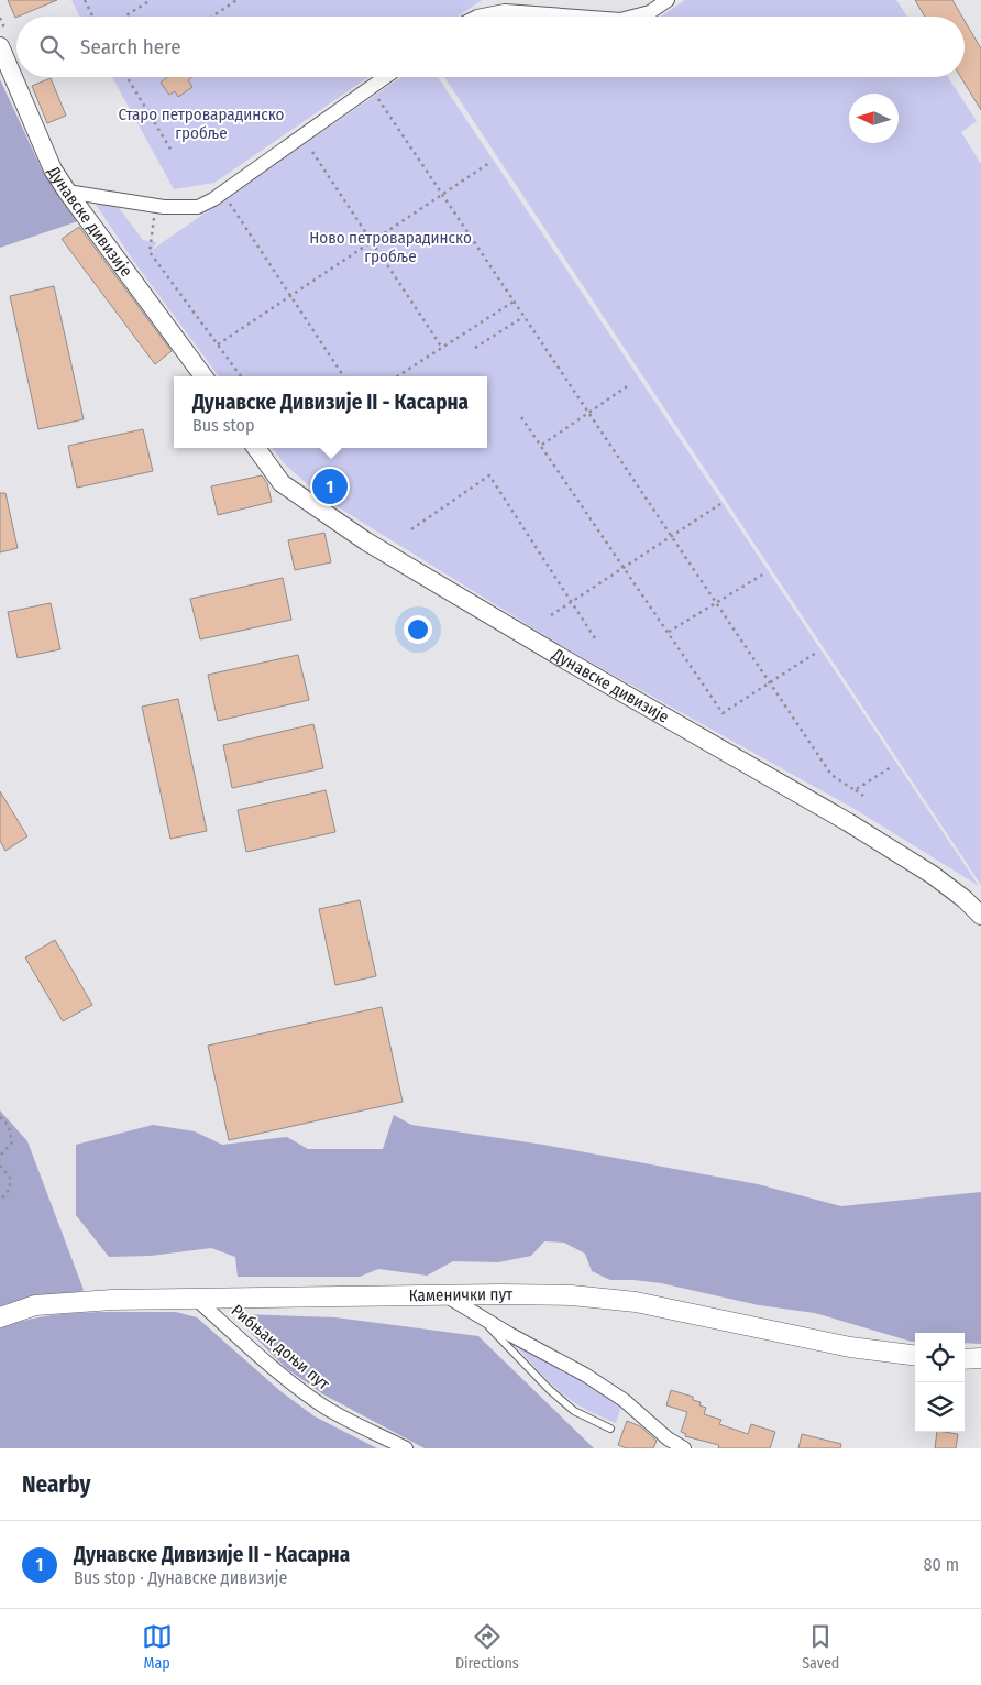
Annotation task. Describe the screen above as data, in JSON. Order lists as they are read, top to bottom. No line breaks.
{"streets":{"main road":["Каменички пут"],"street":["Дунавске дивизије","Рибњак доњи пут"]},"crossings":[["Каменички пут","Рибњак доњи пут"]],"parks":["Старо петроварадинско гробље","Ново петроварадинско гробље"],"north":"left","page":{"search":"Search here","popup":["Дунавске Дивизије II - Касарна","Bus stop"],"pins":"1","heading":"Nearby","list":[{"mark":"1","name":"Дунавске Дивизије II - Касарна","note":"Bus stop · Дунавске дивизије","value":"80 m"}],"nav":["Map","Directions","Saved"]}}
